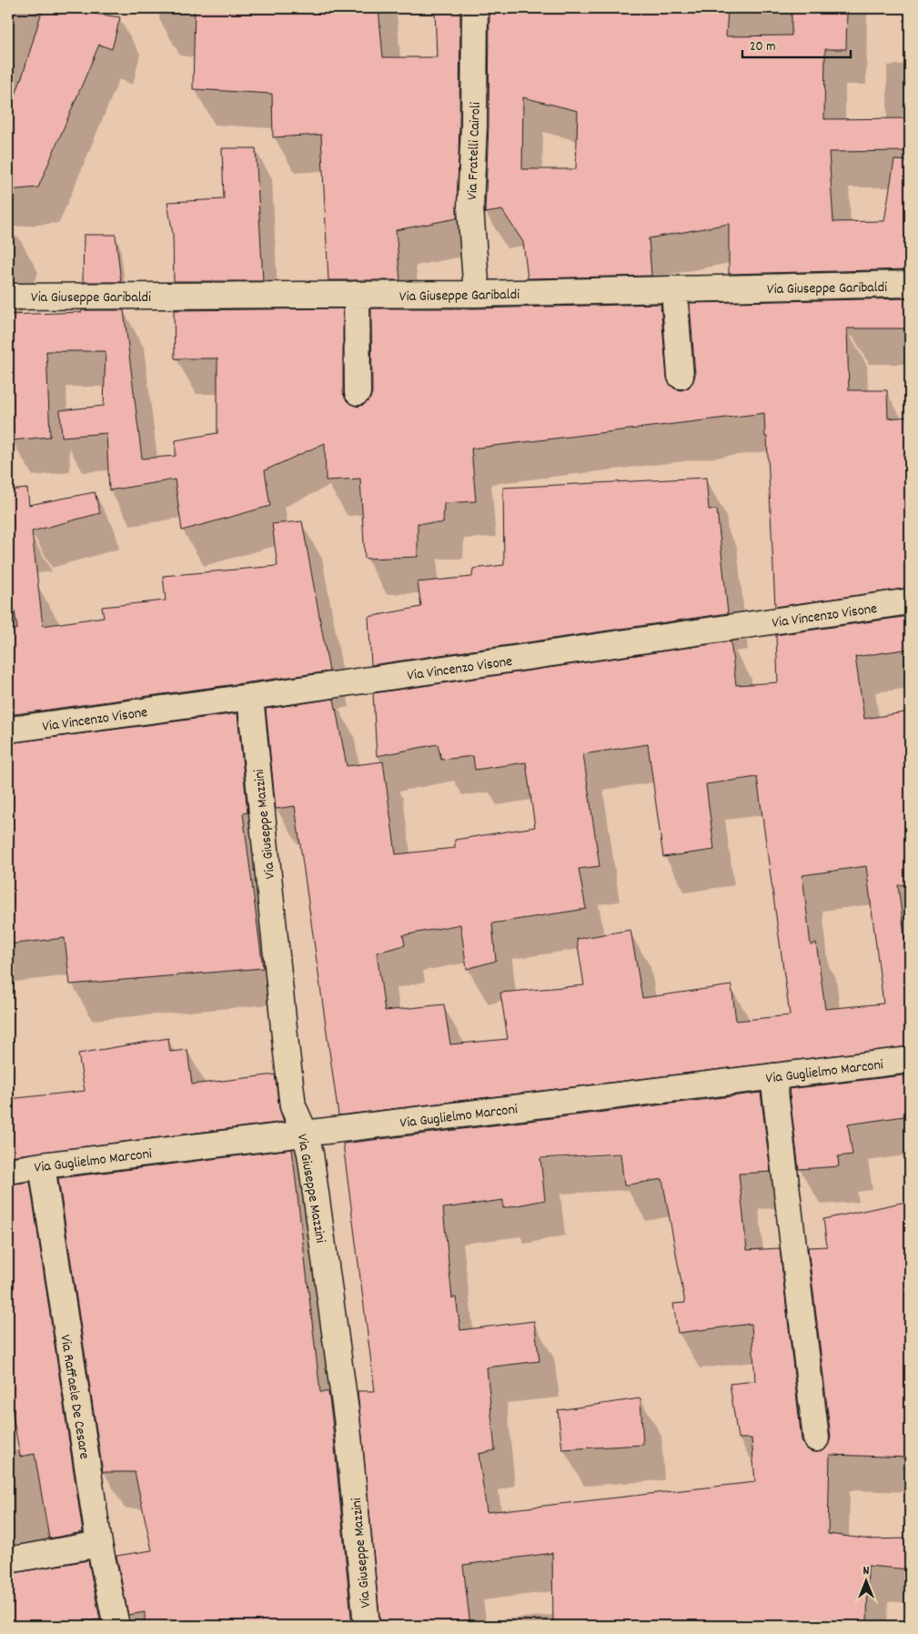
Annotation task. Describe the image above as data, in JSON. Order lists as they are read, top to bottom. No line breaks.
{"streets":{"street":["Via Fratelli Cairoli","Via Giuseppe Garibaldi","Via Vincenzo Visone","Via Giuseppe Mazzini","Via Guglielmo Marconi","Via Raffaele De Cesare"]},"crossings":[["Via Fratelli Cairoli","Via Giuseppe Garibaldi"],["Via Vincenzo Visone","Via Giuseppe Mazzini"],["Via Giuseppe Mazzini","Via Guglielmo Marconi"],["Via Guglielmo Marconi","Via Raffaele De Cesare"]],"scale_bar":"20 m","north":"top"}
